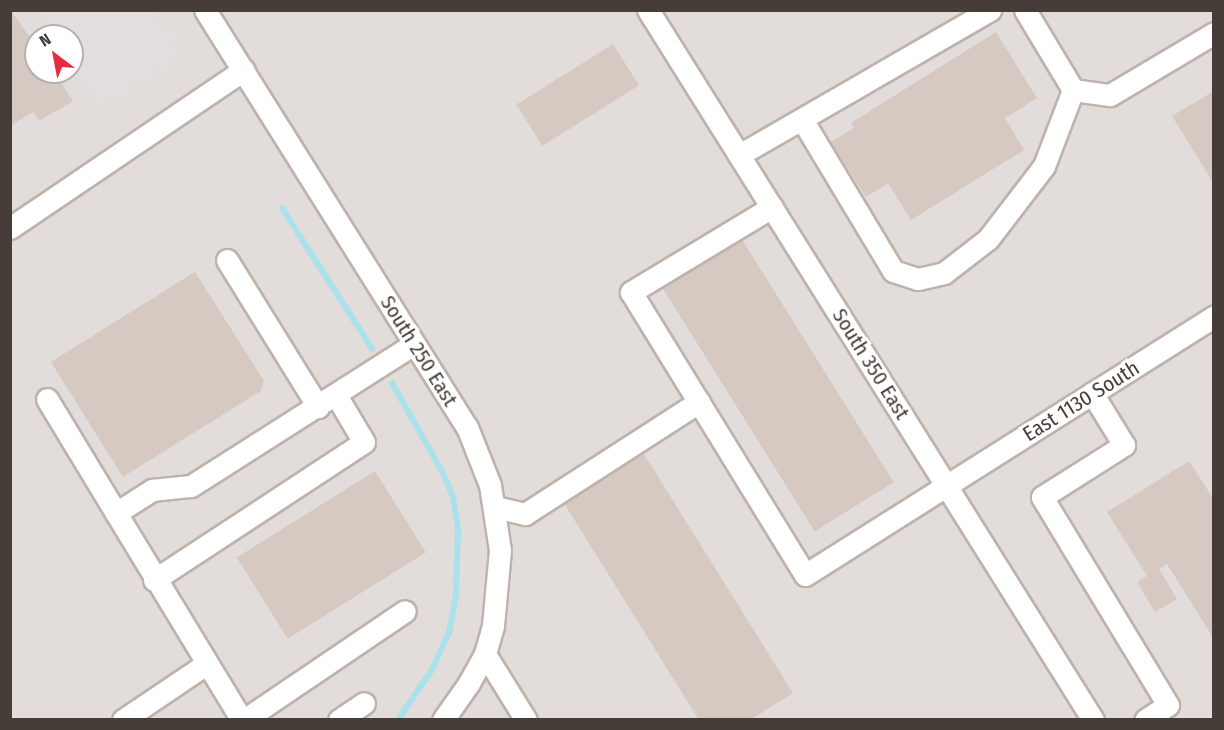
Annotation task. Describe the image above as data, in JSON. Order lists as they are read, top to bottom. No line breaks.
{"streets":{"street":["South 250 East","South 350 East","East 1130 South"]},"crossings":[["South 350 East","East 1130 South"]],"north":"top left"}
